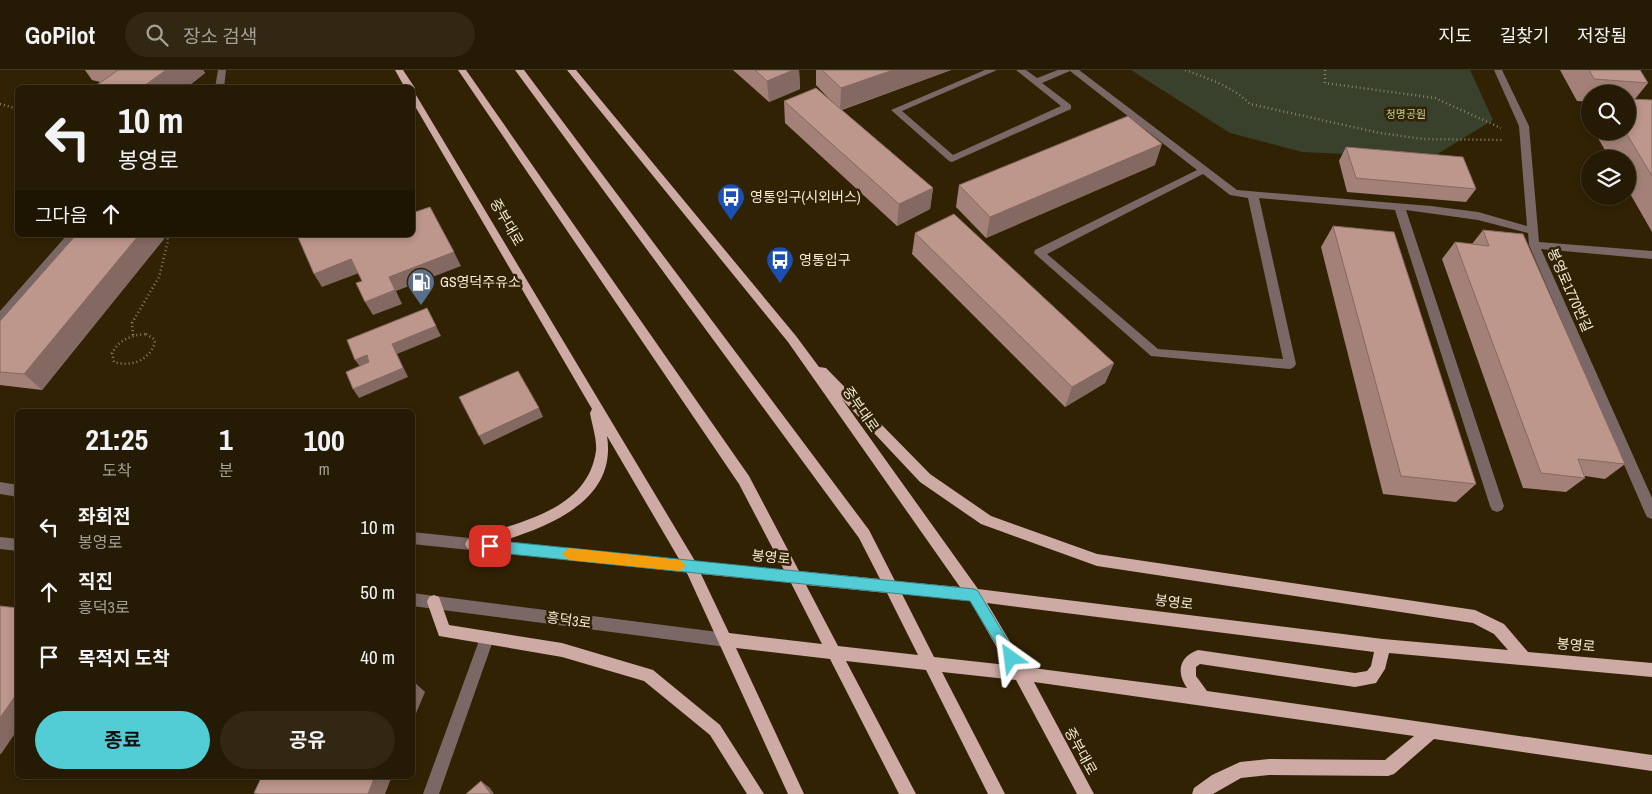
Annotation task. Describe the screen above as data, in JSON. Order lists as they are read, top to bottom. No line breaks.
{"streets":{"main road":["중부대로","봉영로"],"street":["봉영로1770번길","흥덕3로"]},"crossings":[["중부대로","봉영로"],["중부대로","흥덕3로"]],"parks":["청명공원"],"places":{"bus stop":["영통입구(시외버스)","영통입구"],"fuel station":["GS영덕주유소"]},"page":{"header":"GoPilot","search":"장소 검색","nav":["지도","길찾기","저장됨"],"turn":["10 m","봉영로"],"then":"그다음","eta":["21:25","도착","1","분","100","m"],"list":[{"name":"좌회전","note":"봉영로","value":"10 m"},{"name":"직진","note":"흥덕3로","value":"50 m"},{"name":"목적지 도착","value":"40 m"}],"buttons":["종료","공유"]}}
